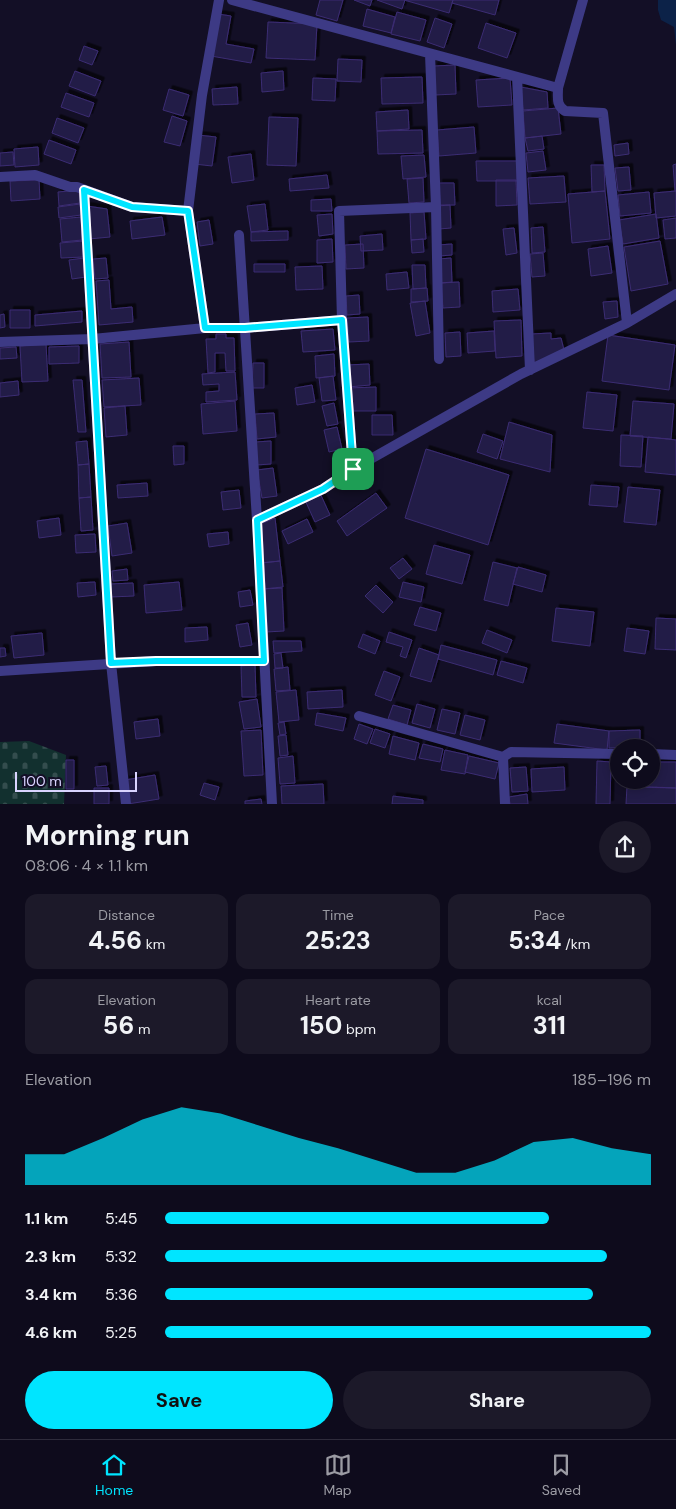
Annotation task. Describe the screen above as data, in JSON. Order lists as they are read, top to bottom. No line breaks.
{"scale_bar":"100 m","page":{"scale":"100 m","heading":["Morning run","08:06 · 4 × 1.1 km"],"stats":[["Distance","4.56 km"],["Time","25:23"],["Pace","5:34 /km"],["Elevation","56 m"],["Heart rate","150 bpm"],["kcal","311"]],"chart":["Elevation","185–196 m"],"list":[{"name":"1.1 km","note":"5:45"},{"name":"2.3 km","note":"5:32"},{"name":"3.4 km","note":"5:36"},{"name":"4.6 km","note":"5:25"}],"buttons":["Save","Share"],"tabs":["Home","Map","Saved"]}}
